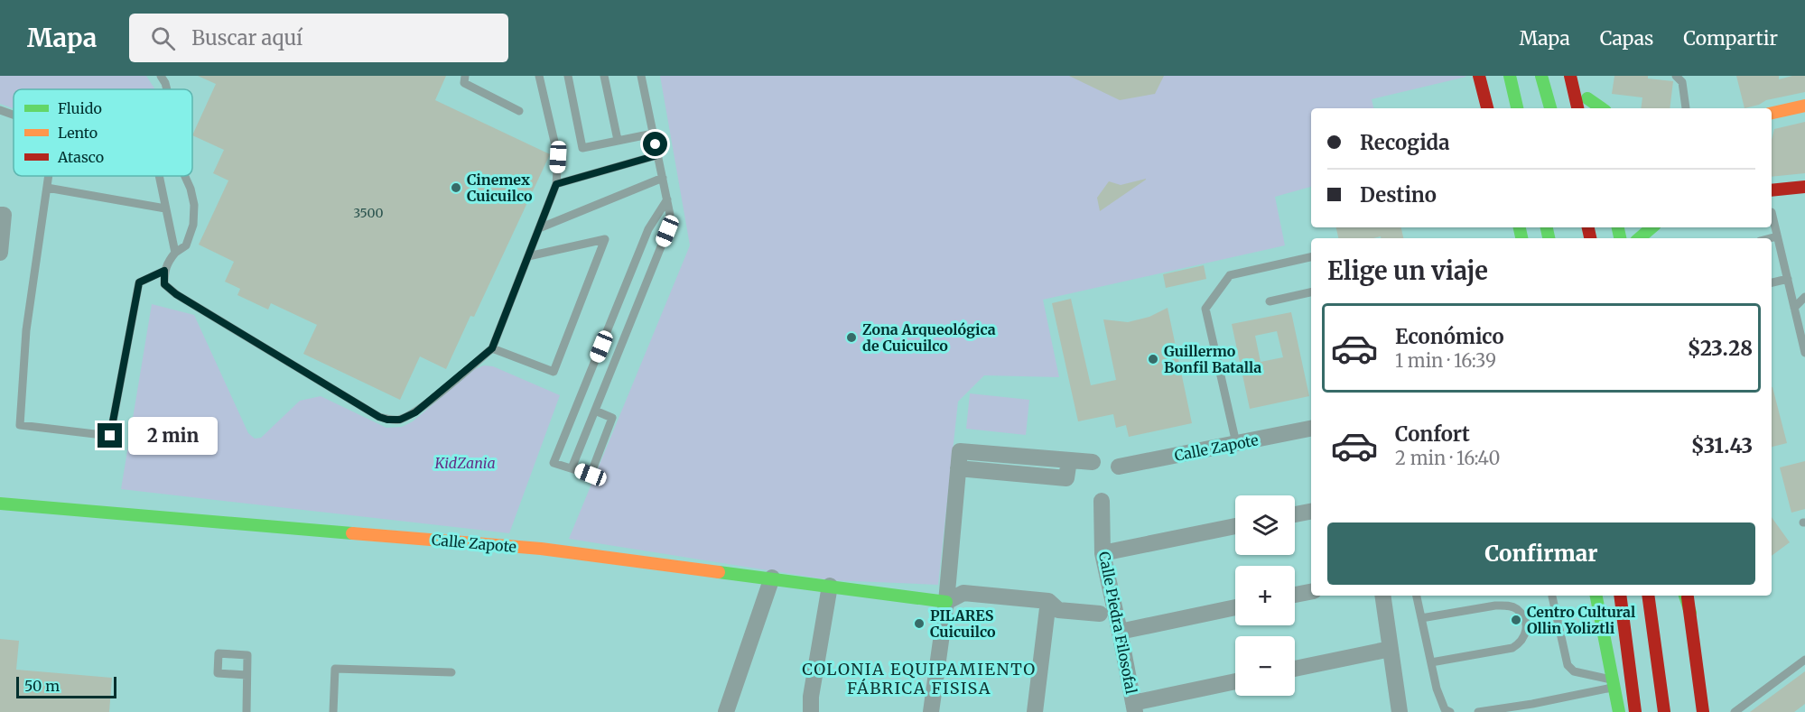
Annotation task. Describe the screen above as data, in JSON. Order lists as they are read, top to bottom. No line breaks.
{"streets":{"main road":["Calle Zapote"],"street":["Calle Piedra Filosofal"]},"districts":["COLONIA EQUIPAMIENTO FÁBRICA FISISA"],"parks":["KidZania"],"places":["Cinemex Cuicuilco","Zona Arqueológica de Cuicuilco","Guillermo Bonfil Batalla","Centro Cultural Ollin Yoliztli","PILARES Cuicuilco"],"house_numbers":["3500"],"legend":["Fluido","Lento","Atasco"],"scale_bar":"50 m","page":{"header":"Mapa","search":"Buscar aquí","nav":["Mapa","Capas","Compartir"],"banner":["Recogida","Destino"],"heading":"Elige un viaje","list":[{"name":"Económico","note":"1 min · 16:39","value":"$23.28"},{"name":"Confort","note":"2 min · 16:40","value":"$31.43"}],"bubble":"2 min","map_buttons":["+","−"],"buttons":"Confirmar","scale":"50 m"}}
